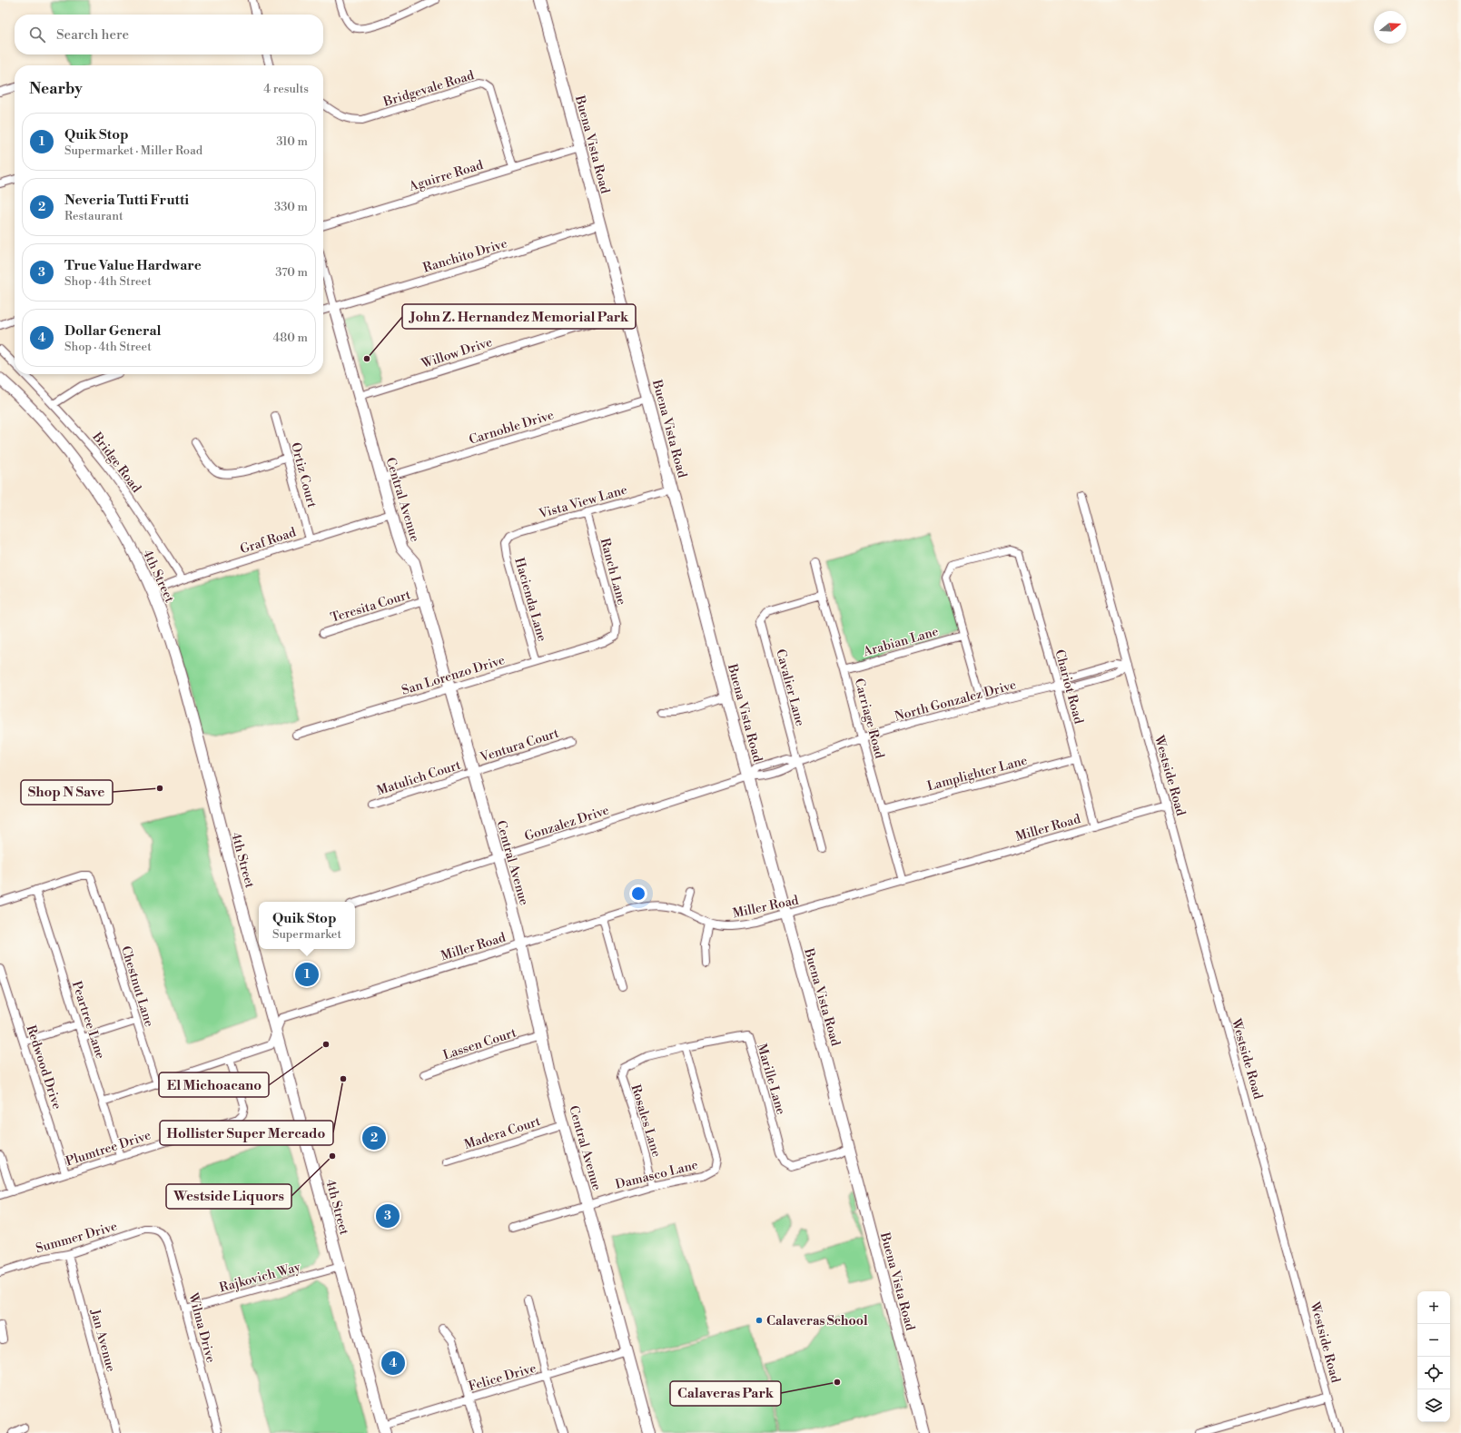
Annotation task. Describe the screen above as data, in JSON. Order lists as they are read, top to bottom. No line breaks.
{"streets":{"street":["Bridgevale Road","Buena Vista Road","Aguirre Road","Ranchito Drive","Willow Drive","Carnoble Drive","Bridge Road","Ortiz Court","Central Avenue","Vista View Lane","Graf Road","Ranch Lane","4th Street","Hacienda Lane","Teresita Court","Arabian Lane","San Lorenzo Drive","Chariot Road","Cavalier Lane","North Gonzalez Drive","Carriage Road","Ventura Court","Lamplighter Lane","Westside Road","Matulich Court","Gonzalez Drive","Miller Road","Chestnut Lane","Peartree Lane","Lassen Court","Redwood Drive","Marille Lane","Rosales Lane","Madera Court","Plumtree Drive","Damasco Lane","Summer Drive","Rajkovich Way","Wilma Drive","Jan Avenue","Felice Drive"]},"crossings":[["Bridgevale Road","Aguirre Road"],["Buena Vista Road","Aguirre Road"],["Buena Vista Road","Ranchito Drive"],["Buena Vista Road","Willow Drive"],["Buena Vista Road","Carnoble Drive"],["Buena Vista Road","Vista View Lane"],["Buena Vista Road","North Gonzalez Drive"],["Buena Vista Road","Gonzalez Drive"],["Buena Vista Road","Miller Road"],["Buena Vista Road","Marille Lane"],["Ranchito Drive","Central Avenue"],["Willow Drive","Central Avenue"],["Carnoble Drive","Central Avenue"],["Bridge Road","Graf Road"],["Ortiz Court","Graf Road"],["Central Avenue","Graf Road"],["Central Avenue","Teresita Court"],["Central Avenue","San Lorenzo Drive"],["Central Avenue","Ventura Court"],["Central Avenue","Matulich Court"],["Central Avenue","Gonzalez Drive"],["Central Avenue","Miller Road"],["Central Avenue","Lassen Court"],["Central Avenue","Madera Court"],["Central Avenue","Damasco Lane"],["Central Avenue","Felice Drive"],["Vista View Lane","Ranch Lane"],["Vista View Lane","Hacienda Lane"],["Graf Road","4th Street"],["Ranch Lane","San Lorenzo Drive"],["4th Street","Miller Road"],["4th Street","Rajkovich Way"],["4th Street","Felice Drive"],["Hacienda Lane","San Lorenzo Drive"],["Arabian Lane","Chariot Road"],["Arabian Lane","Carriage Road"],["Chariot Road","North Gonzalez Drive"],["Chariot Road","Lamplighter Lane"],["Chariot Road","Miller Road"],["Cavalier Lane","North Gonzalez Drive"],["Cavalier Lane","Carriage Road"],["North Gonzalez Drive","Carriage Road"],["North Gonzalez Drive","Westside Road"],["North Gonzalez Drive","Gonzalez Drive"],["Carriage Road","Lamplighter Lane"],["Carriage Road","Miller Road"],["Ventura Court","Matulich Court"],["Westside Road","Miller Road"],["Miller Road","Plumtree Drive"],["Chestnut Lane","Peartree Lane"],["Peartree Lane","Plumtree Drive"],["Redwood Drive","Plumtree Drive"],["Marille Lane","Rosales Lane"],["Marille Lane","Damasco Lane"],["Rosales Lane","Damasco Lane"],["Summer Drive","Wilma Drive"],["Summer Drive","Jan Avenue"],["Rajkovich Way","Wilma Drive"]],"places":["John Z. Hernandez Memorial Park","Shop N Save","El Michoacano","Hollister Super Mercado","Westside Liquors","Calaveras School","Calaveras Park"],"north":"right","page":{"search":"Search here","heading":["Nearby","4 results"],"list":[{"mark":"1","name":"Quik Stop","note":"Supermarket · Miller Road","value":"310 m"},{"mark":"2","name":"Neveria Tutti Frutti","note":"Restaurant","value":"330 m"},{"mark":"3","name":"True Value Hardware","note":"Shop · 4th Street","value":"370 m"},{"mark":"4","name":"Dollar General","note":"Shop · 4th Street","value":"480 m"}],"popup":["Quik Stop","Supermarket"],"pins":["1","2","3","4"],"map_buttons":["+","−"]}}
